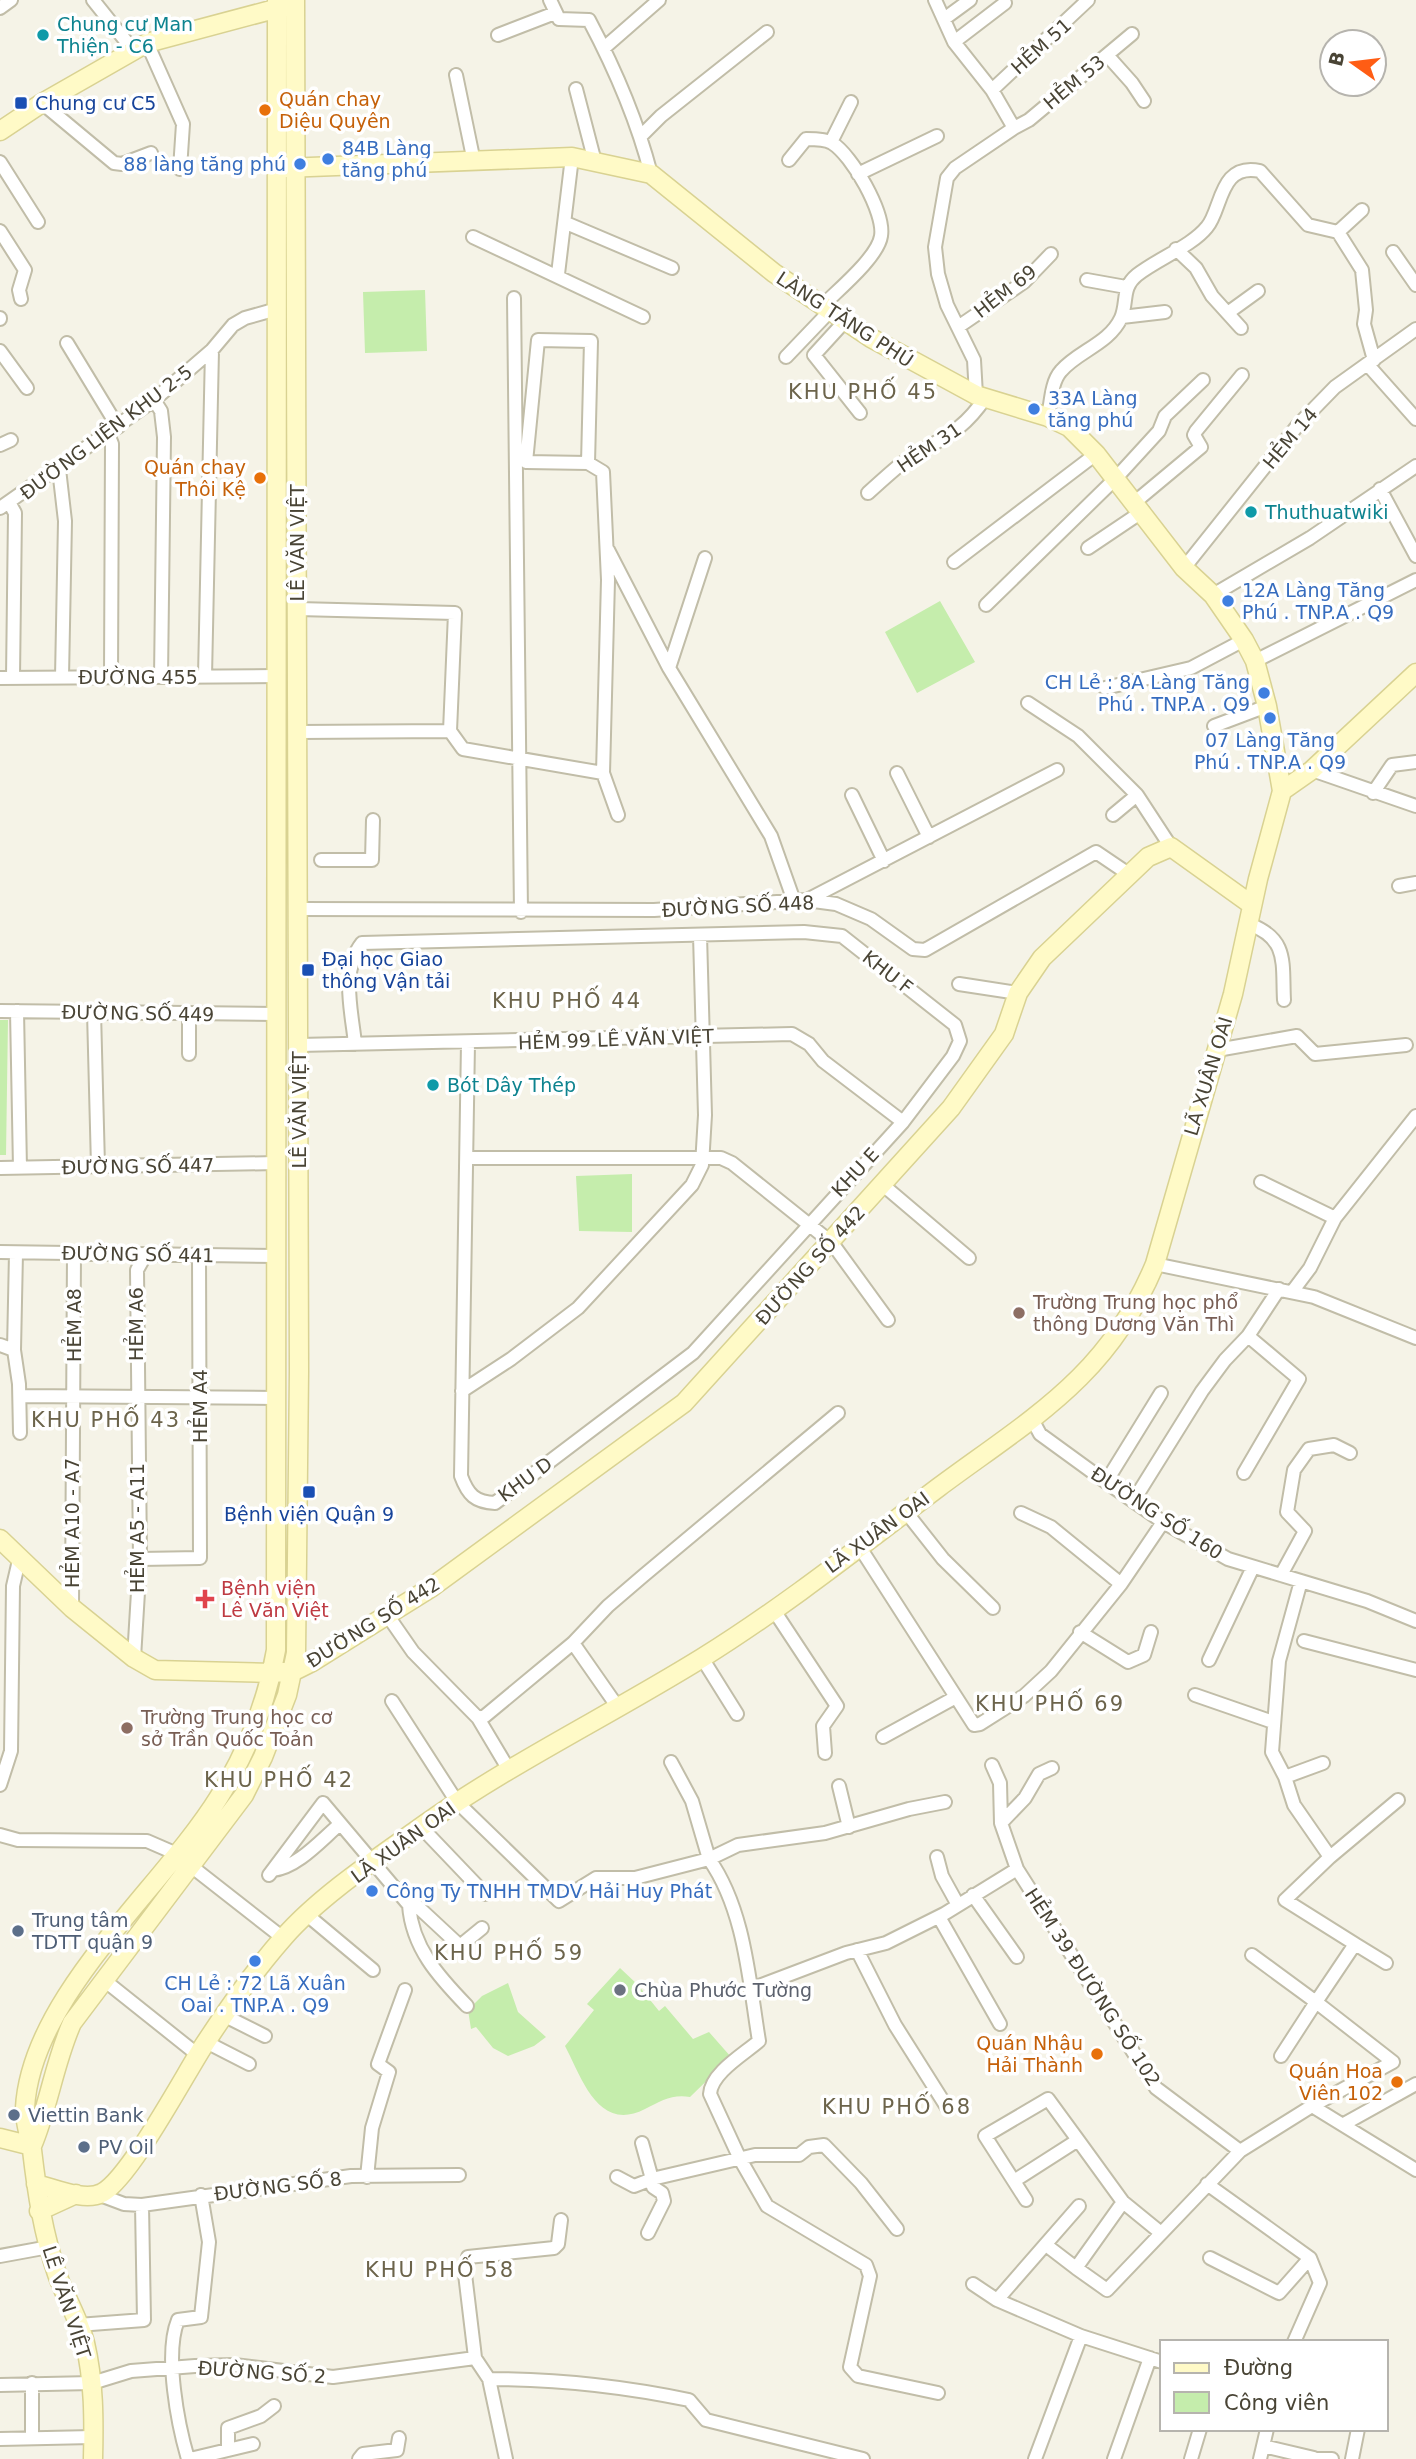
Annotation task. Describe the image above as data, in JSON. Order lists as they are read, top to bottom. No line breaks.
{"streets":{"main road":["LÀNG TĂNG PHÚ","LÊ VĂN VIỆT","LÃ XUÂN OAI","ĐƯỜNG SỐ 442"],"street":["HẺM 51","HẺM 53","HẺM 69","ĐƯỜNG LIÊN KHU 2-5","HẺM 14","HẺM 31","ĐƯỜNG 455","ĐƯỜNG SỐ 448","KHU F","ĐƯỜNG SỐ 449","HẺM 99 LÊ VĂN VIỆT","ĐƯỜNG SỐ 447","KHU E","ĐƯỜNG SỐ 441","HẺM A6","HẺM A8","HẺM A4","KHU D","ĐƯỜNG SỐ 160","HẺM A10 - A7","HẺM A5 - A11","HẺM 39 ĐƯỜNG SỐ 102","ĐƯỜNG SỐ 8","ĐƯỜNG SỐ 2"]},"crossings":[["HẺM 53","HẺM 69"],["HẺM 53","LÀNG TĂNG PHÚ"],["HẺM 53","HẺM 31"],["LÀNG TĂNG PHÚ","HẺM 14"],["LÀNG TĂNG PHÚ","HẺM 31"],["LÀNG TĂNG PHÚ","LÊ VĂN VIỆT"],["LÀNG TĂNG PHÚ","LÃ XUÂN OAI"],["ĐƯỜNG LIÊN KHU 2-5","LÊ VĂN VIỆT"],["LÊ VĂN VIỆT","ĐƯỜNG 455"],["LÊ VĂN VIỆT","ĐƯỜNG SỐ 448"],["LÊ VĂN VIỆT","ĐƯỜNG SỐ 449"],["LÊ VĂN VIỆT","HẺM 99 LÊ VĂN VIỆT"],["LÊ VĂN VIỆT","ĐƯỜNG SỐ 447"],["LÊ VĂN VIỆT","ĐƯỜNG SỐ 441"],["LÊ VĂN VIỆT","ĐƯỜNG SỐ 442"],["LÊ VĂN VIỆT","ĐƯỜNG SỐ 2"],["ĐƯỜNG SỐ 448","ĐƯỜNG SỐ 442"],["KHU F","HẺM 99 LÊ VĂN VIỆT"],["KHU F","KHU E"],["HẺM 99 LÊ VĂN VIỆT","KHU E"],["LÃ XUÂN OAI","ĐƯỜNG SỐ 160"],["LÃ XUÂN OAI","ĐƯỜNG SỐ 8"],["KHU E","KHU D"],["ĐƯỜNG SỐ 441","HẺM A6"],["ĐƯỜNG SỐ 441","HẺM A8"],["ĐƯỜNG SỐ 441","HẺM A4"],["HẺM A6","HẺM A5 - A11"],["HẺM A8","HẺM A10 - A7"],["HẺM A4","HẺM A5 - A11"]],"districts":["KHU PHỐ 45","KHU PHỐ 44","KHU PHỐ 43","KHU PHỐ 69","KHU PHỐ 42","KHU PHỐ 59","KHU PHỐ 68","KHU PHỐ 58"],"places":{"other":["Chung cư Man Thiện - C6","Quán chay Diệu Quyên","84B Làng tăng phú","88 làng tăng phú","33A Làng tăng phú","Quán chay Thôi Kệ","Thuthuatwiki","12A Làng Tăng Phú . TNP.A . Q9","CH Lẻ : 8A Làng Tăng Phú . TNP.A . Q9","07 Làng Tăng Phú . TNP.A . Q9","Bót Dây Thép","Trường Trung học phổ thông Dương Văn Thì","Trường Trung học cơ sở Trần Quốc Toản","Công Ty TNHH TMDV Hải Huy Phát","Trung tâm TDTT quận 9","CH Lẻ : 72 Lã Xuân Oai . TNP.A . Q9","Chùa Phước Tường","Quán Nhậu Hải Thành","Quán Hoa Viên 102","Viettin Bank","PV Oil"],"transit":["Chung cư C5","Đại học Giao thông Vận tải","Bệnh viện Quận 9"],"health":["Bệnh viện Lê Văn Việt"]},"legend":["Đường","Công viên"],"north":"left"}
